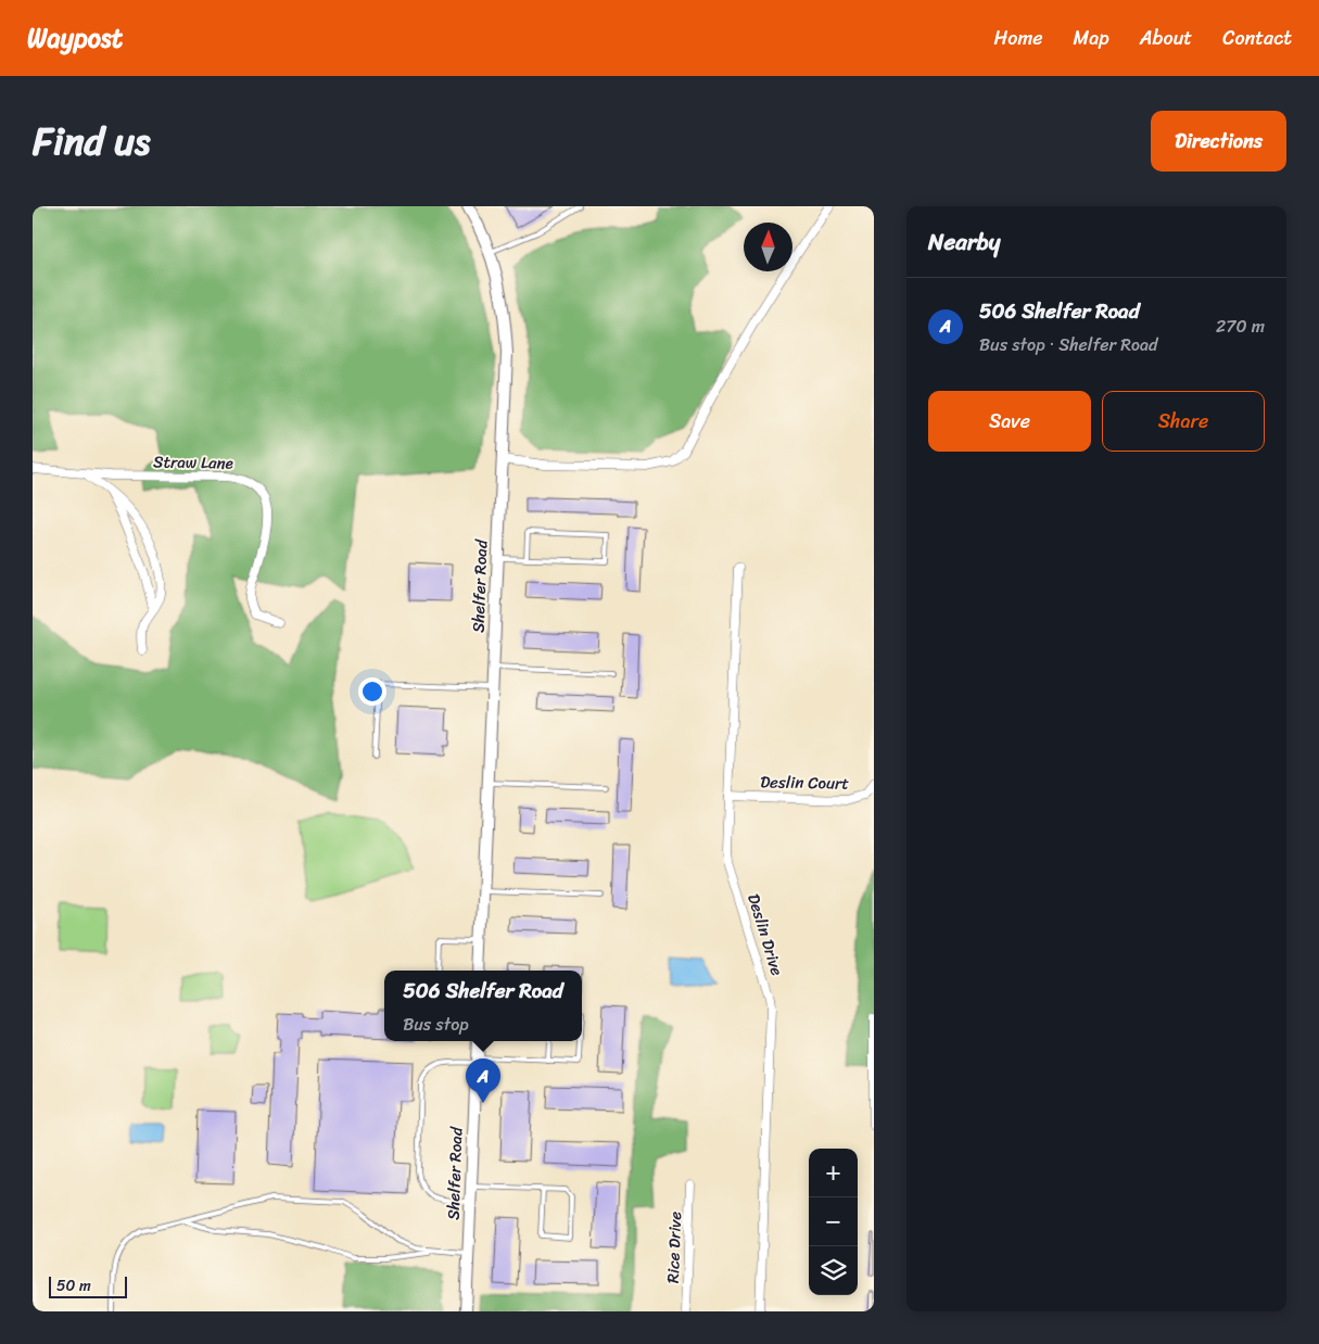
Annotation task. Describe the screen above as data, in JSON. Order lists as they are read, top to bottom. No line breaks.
{"streets":{"street":["Straw Lane","Shelfer Road","Deslin Court","Deslin Drive","Rice Drive"]},"crossings":[["Deslin Court","Deslin Drive"]],"scale_bar":"50 m","north":"top","page":{"header":"Waypost","nav":["Home","Map","About","Contact"],"title":"Find us","buttons":["Directions",["Save","Share"]],"heading":"Nearby","list":[{"mark":"A","name":"506 Shelfer Road","note":"Bus stop · Shelfer Road","value":"270 m"}],"popup":["506 Shelfer Road","Bus stop"],"pins":"A","map_buttons":["+","−"],"scale":"50 m"}}
